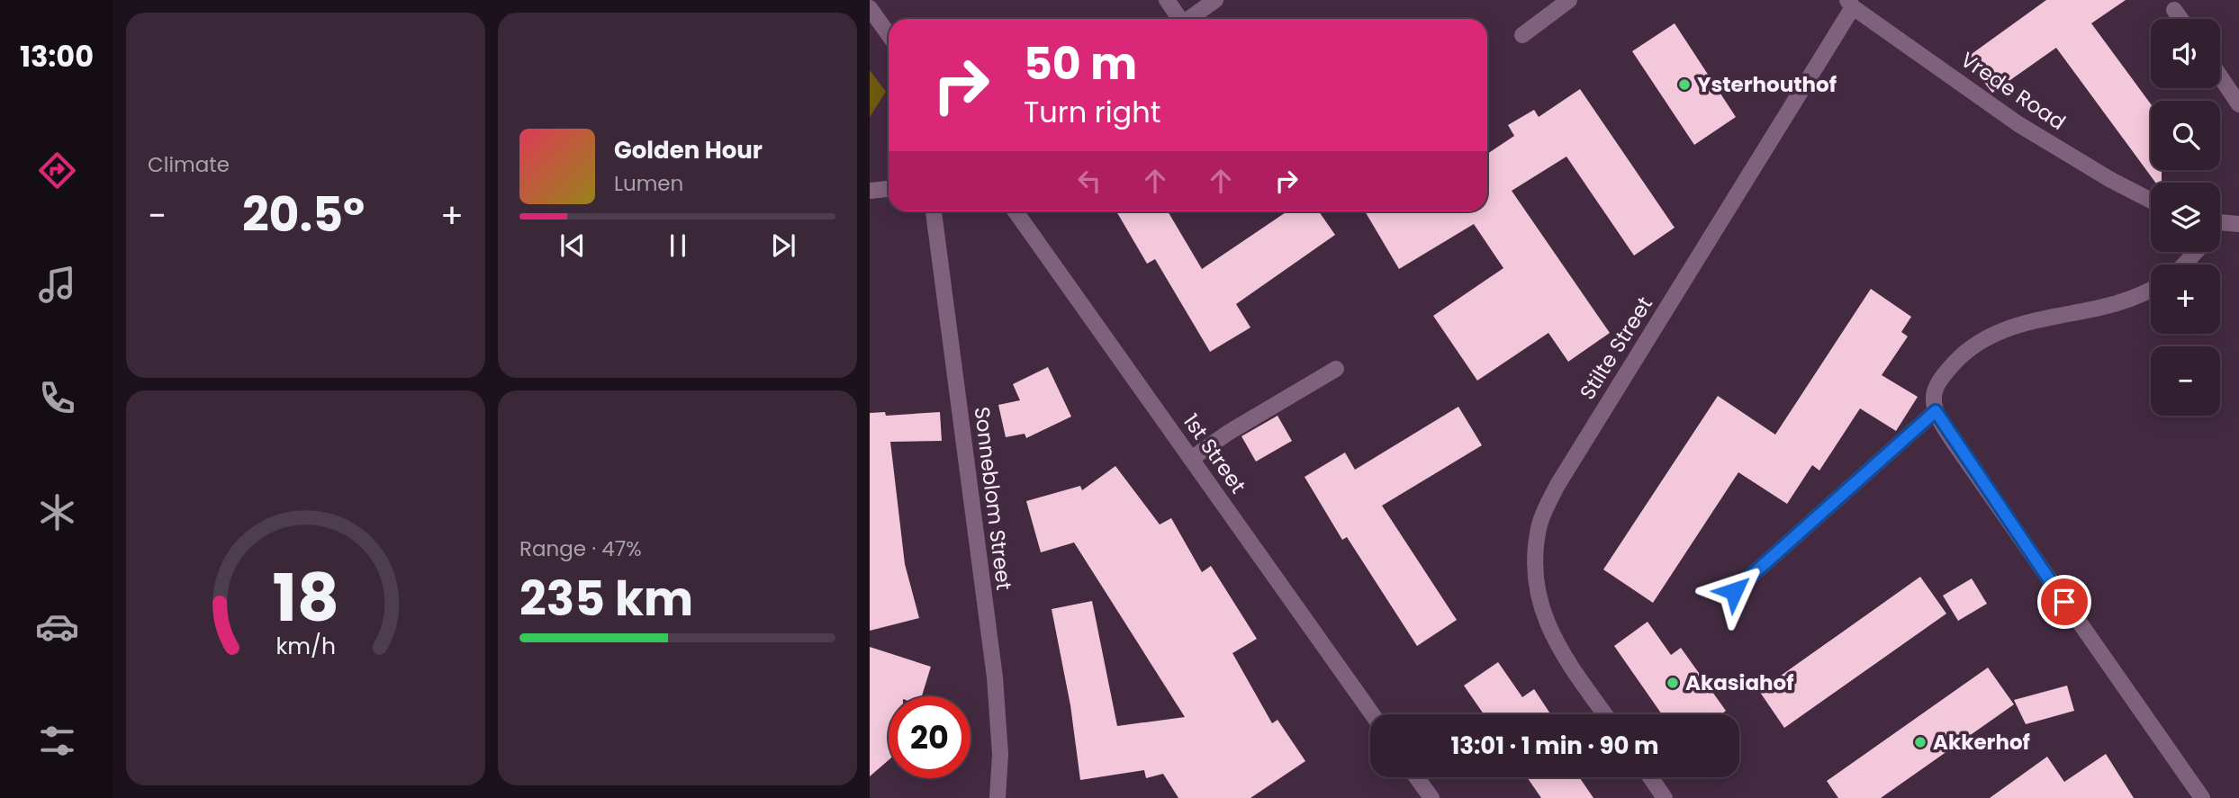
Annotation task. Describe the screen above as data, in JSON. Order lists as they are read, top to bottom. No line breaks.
{"streets":{"street":["Vrede Road","Stilte Street","1st Street","Sonneblom Street"]},"crossings":[["Vrede Road","Stilte Street"]],"places":["Ysterhouthof","Akasiahof","Akkerhof"],"page":{"tabs":"13:00","tile":["Climate",["Range · 47%","235 km"]],"map_buttons":["+","−"],"turn":["50 m","Turn right"],"song":["Golden Hour","Lumen"],"heat":["−","20.5°","+"],"limit":"20","trip":"13:01 · 1 min · 90 m","gauge":["18","km/h"]}}
